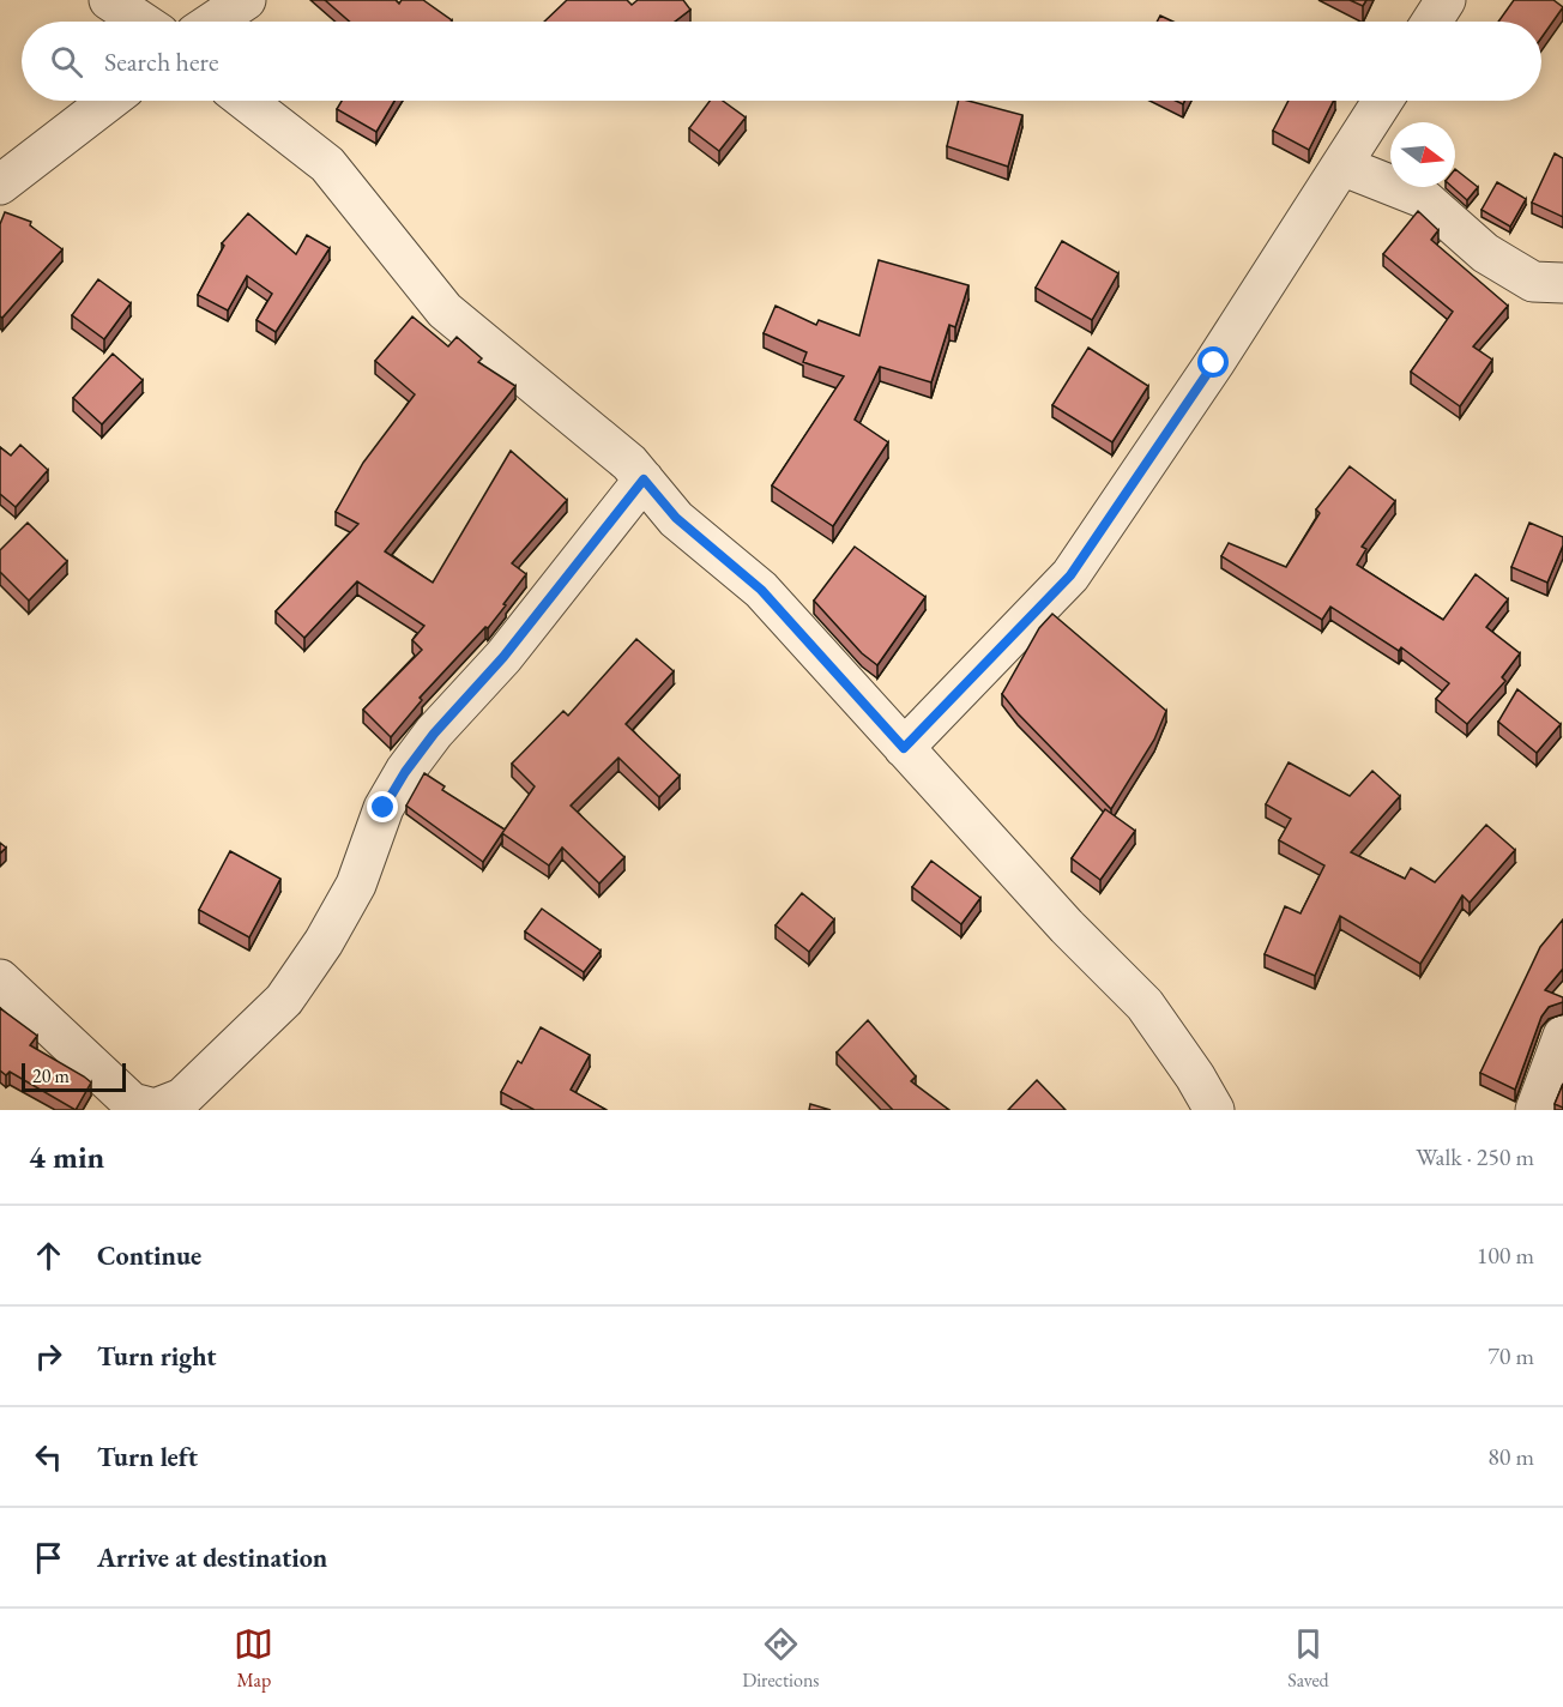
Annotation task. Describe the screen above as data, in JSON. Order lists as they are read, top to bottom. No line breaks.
{"scale_bar":"20 m","north":"right","page":{"search":"Search here","scale":"20 m","heading":["4 min","Walk · 250 m"],"list":[["Continue","100 m"],["Turn right","70 m"],["Turn left","80 m"],"Arrive at destination"],"nav":["Map","Directions","Saved"]}}
